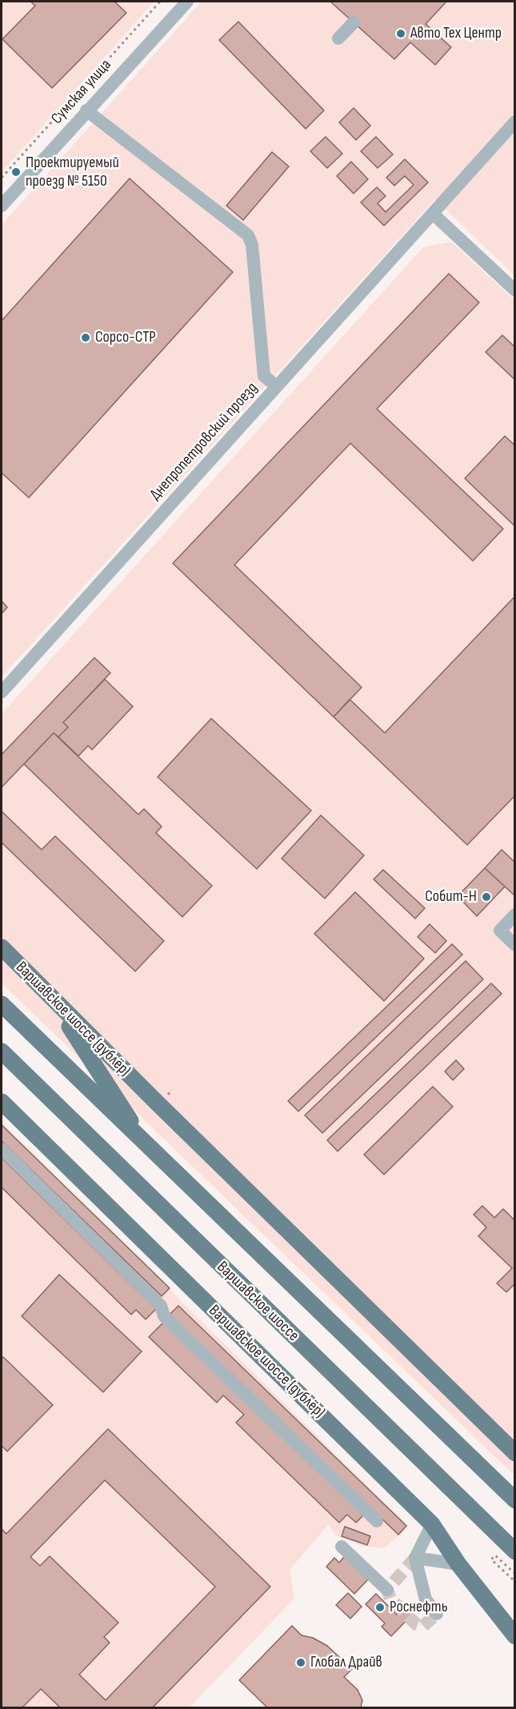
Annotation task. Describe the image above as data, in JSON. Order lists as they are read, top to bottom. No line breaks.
{"streets":{"main road":["Варшавское шоссе (дублёр)","Варшавское шоссе"],"street":["Сумская улица","Днепропетровский проезд"]},"places":["Авто Тех Центр","Проектируемый проезд № 5150","Сорсо-СТР","Собит-Н","Роснефть","Глобал Драйв"]}
